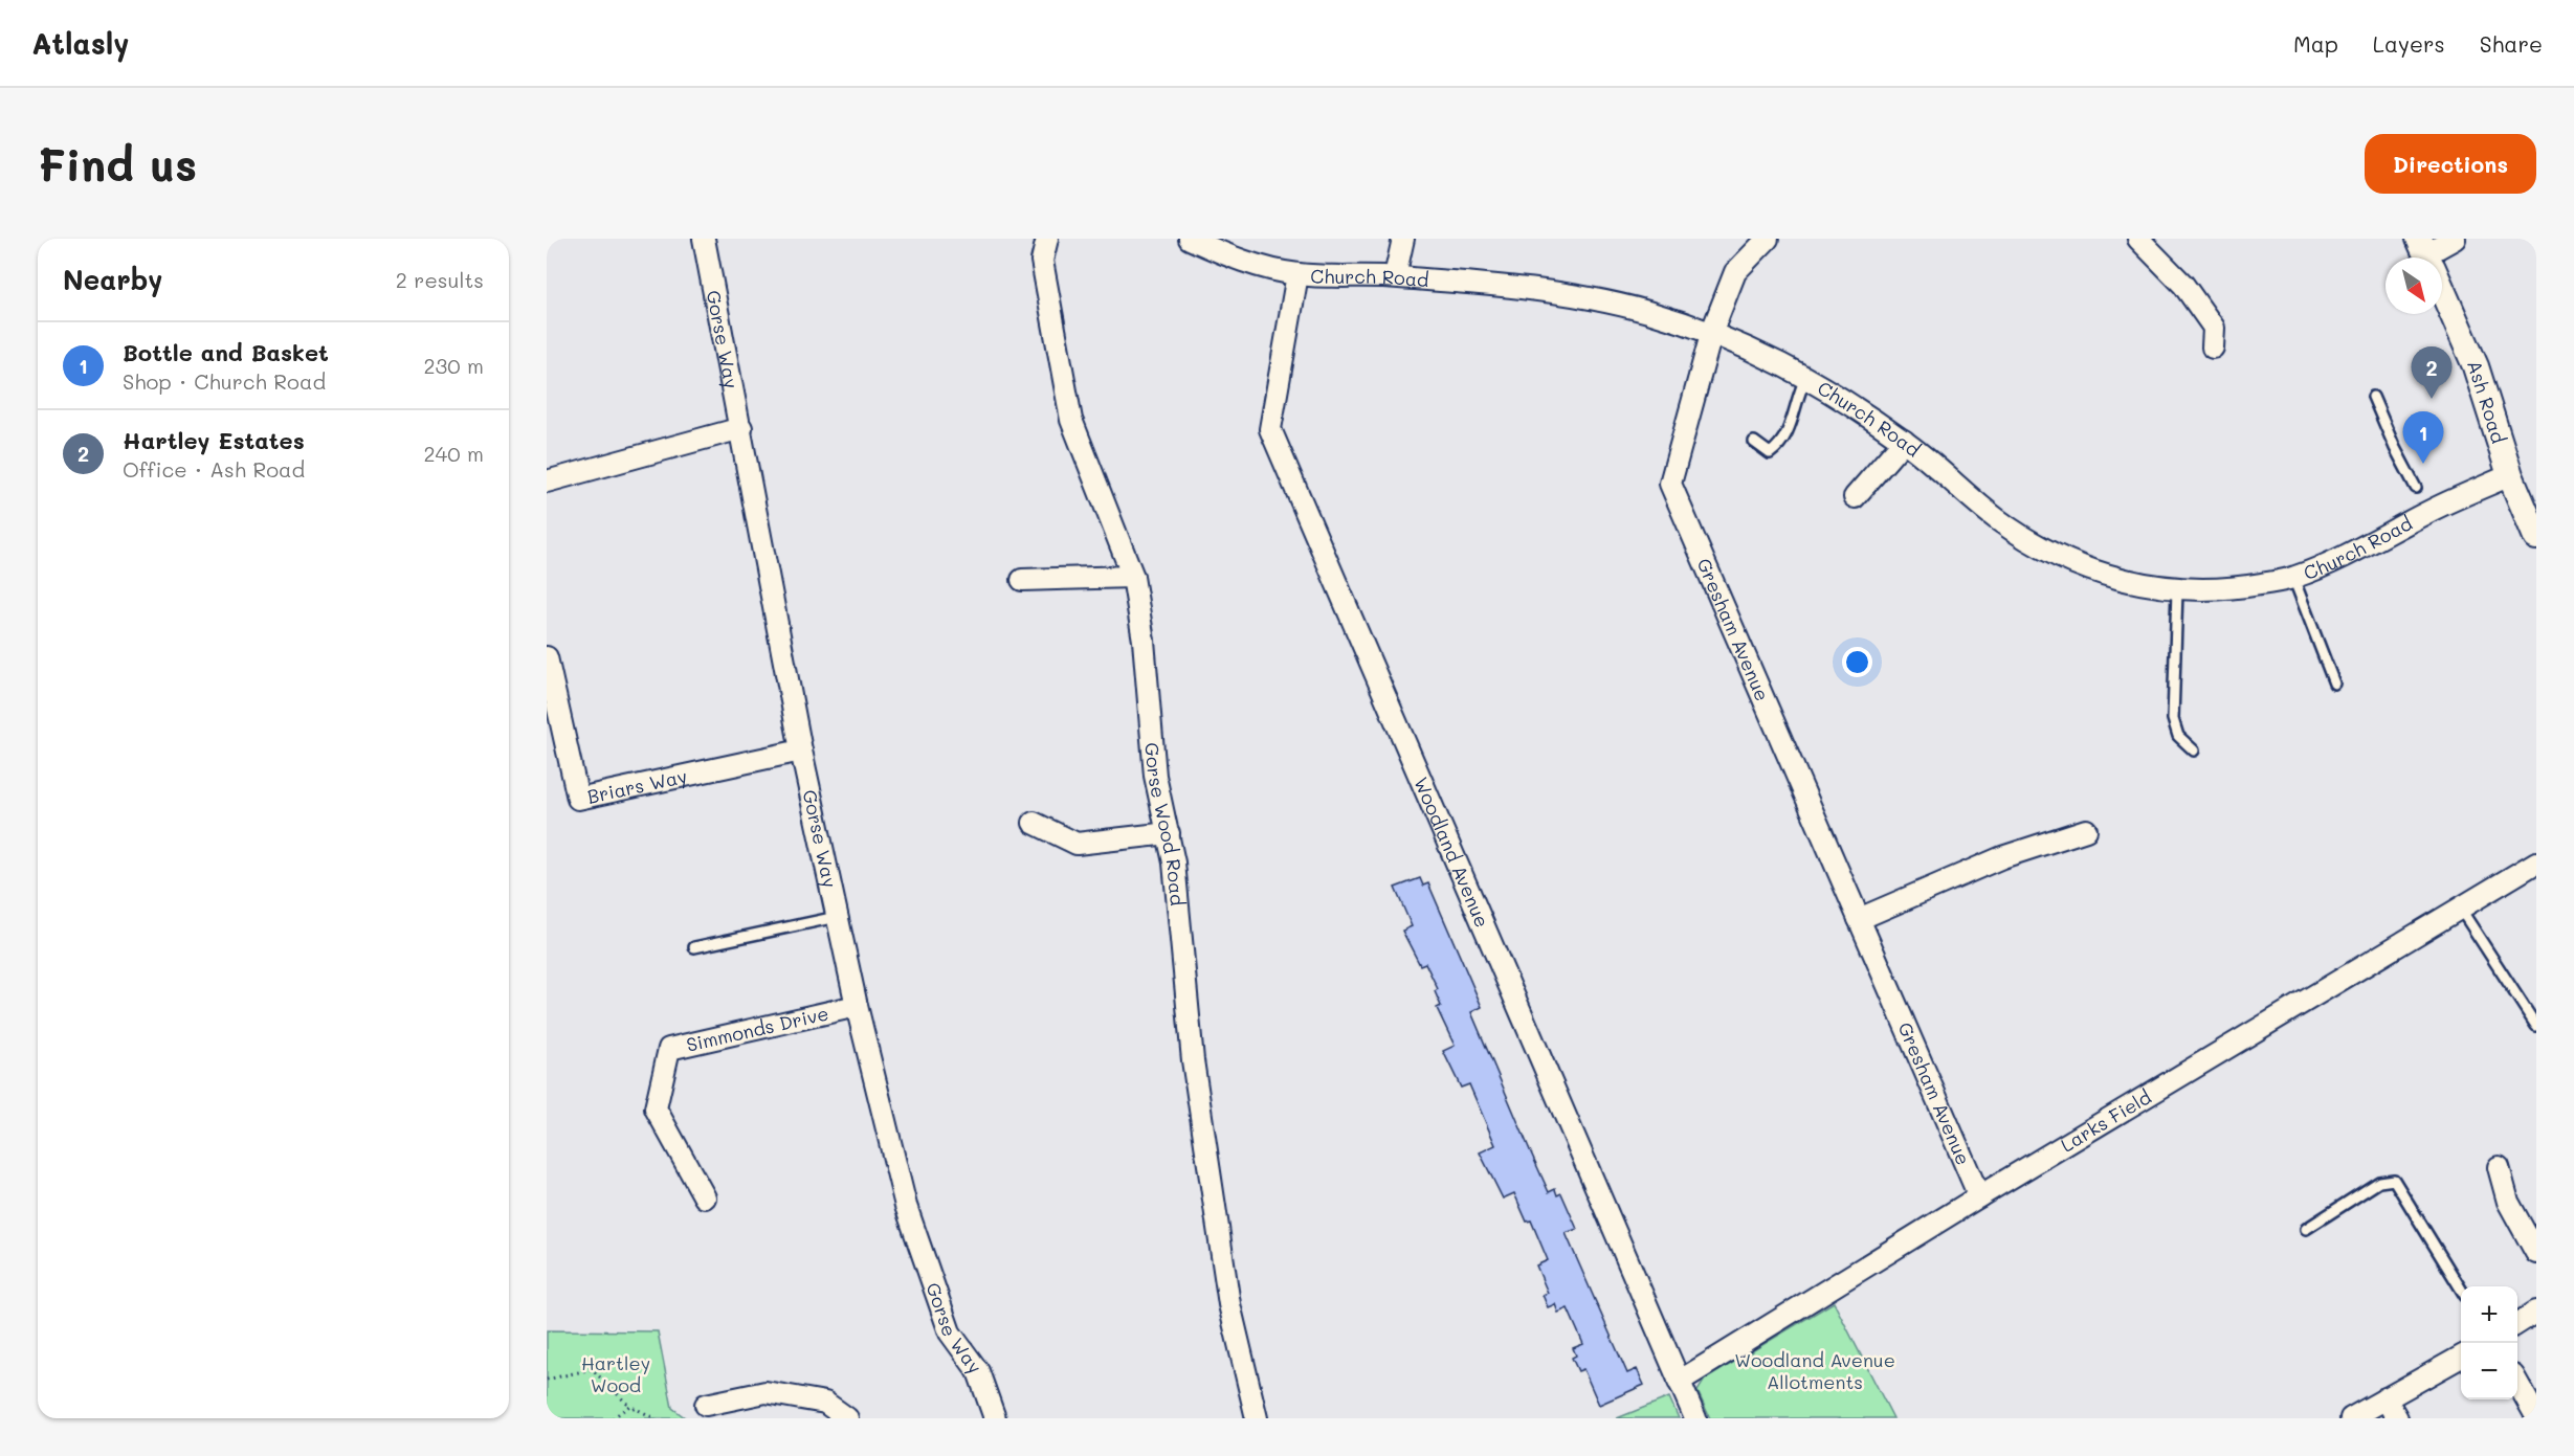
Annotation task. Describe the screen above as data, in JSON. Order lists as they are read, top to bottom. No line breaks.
{"streets":{"street":["Church Road","Gorse Way","Ash Road","Gresham Avenue","Briars Way","Gorse Wood Road","Woodland Avenue","Simmonds Drive","Larks Field"]},"crossings":[["Church Road","Ash Road"],["Church Road","Gresham Avenue"],["Church Road","Woodland Avenue"],["Gorse Way","Briars Way"],["Gorse Way","Simmonds Drive"],["Gresham Avenue","Larks Field"],["Woodland Avenue","Larks Field"]],"parks":["Woodland Avenue Allotments","Hartley Wood"],"north":"bottom right","page":{"header":"Atlasly","nav":["Map","Layers","Share"],"buttons":"Directions","title":"Find us","heading":["Nearby","2 results"],"list":[{"mark":"1","name":"Bottle and Basket","note":"Shop · Church Road","value":"230 m"},{"mark":"2","name":"Hartley Estates","note":"Office · Ash Road","value":"240 m"}],"pins":["2","1"],"map_buttons":["+","−"]}}
